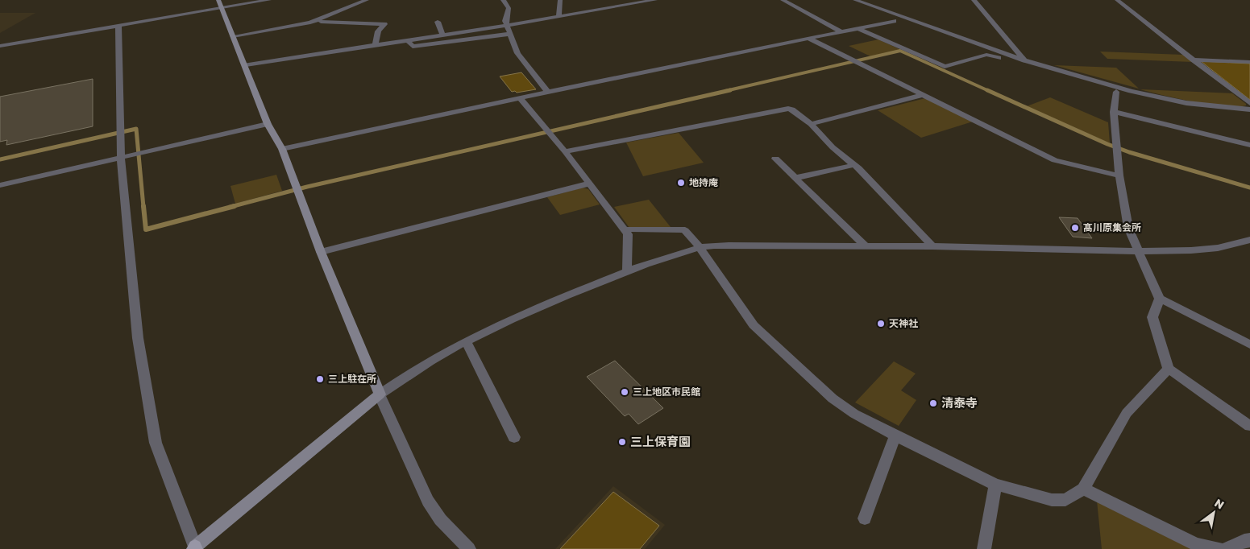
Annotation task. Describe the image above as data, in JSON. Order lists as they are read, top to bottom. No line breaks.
{"places":["地持庵","髙川原集会所","天神社","三上駐在所","三上地区市民館","清泰寺","三上保育園"],"north":"top right"}
